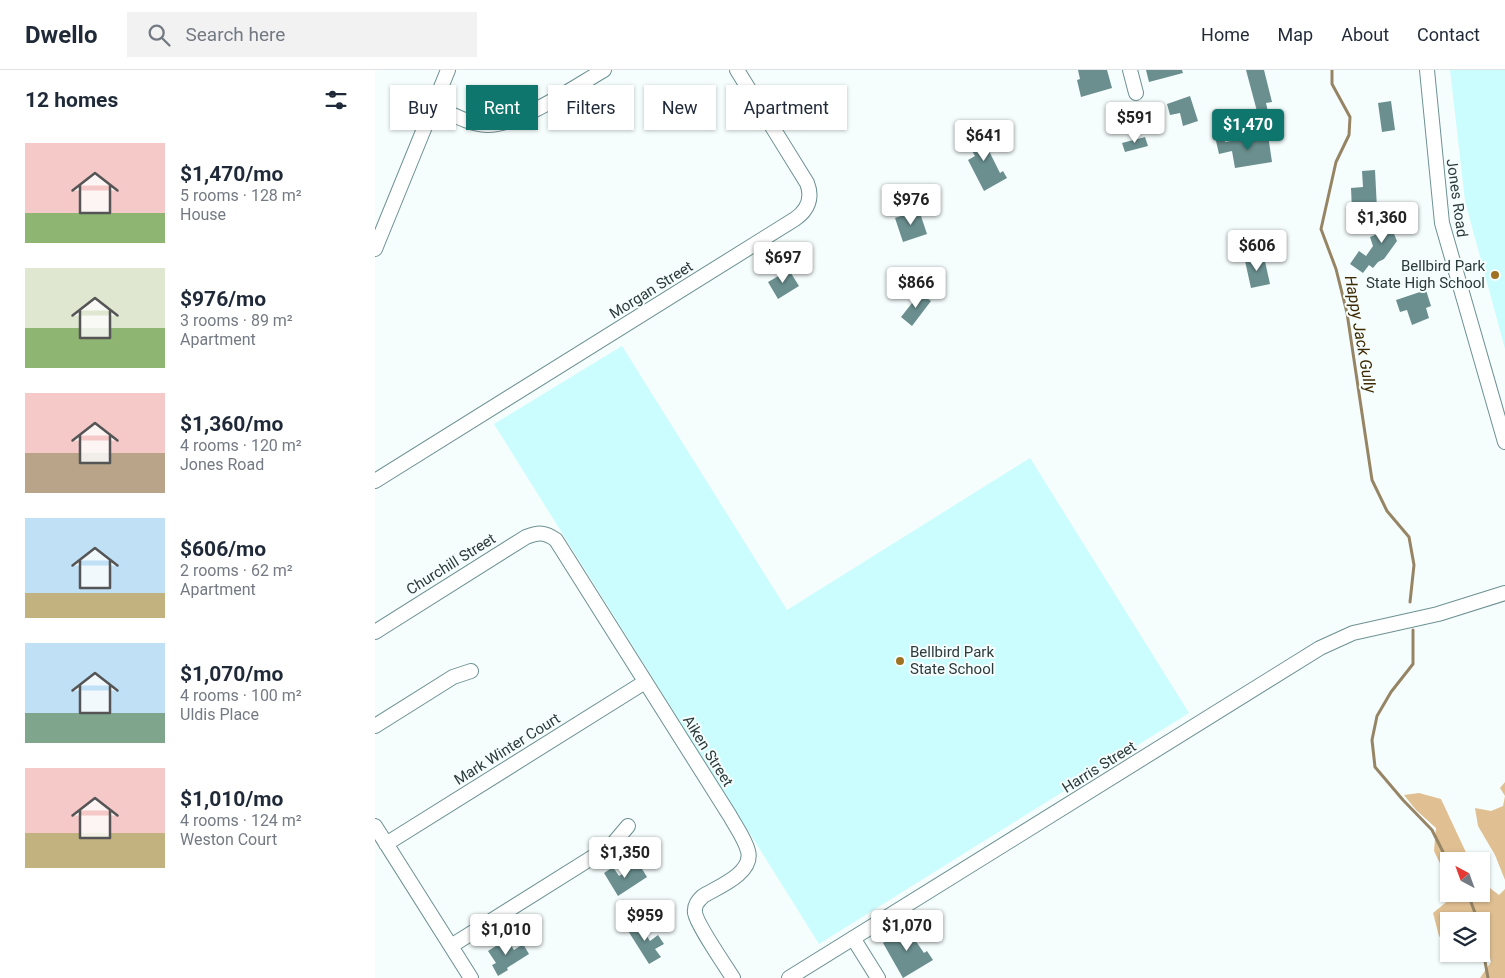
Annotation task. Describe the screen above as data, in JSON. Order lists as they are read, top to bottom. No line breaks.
{"streets":{"street":["Jones Road","Morgan Street","Churchill Street","Mark Winter Court","Aiken Street","Harris Street"]},"crossings":[["Churchill Street","Aiken Street"],["Mark Winter Court","Aiken Street"]],"water":["Happy Jack Gully"],"places":["Bellbird Park State High School","Bellbird Park State School"],"north":"top left","page":{"header":"Dwello","search":"Search here","nav":["Home","Map","About","Contact"],"heading":"12 homes","chip":["Buy","Rent","Filters","New","Apartment"],"price":["$591","$1,470","$641","$976","$1,360","$606","$697","$866","$1,350","$959","$1,070","$1,010"],"list":[{"name":"$1,470/mo","note":"5 rooms · 128 m² · House"},{"name":"$976/mo","note":"3 rooms · 89 m² · Apartment"},{"name":"$1,360/mo","note":"4 rooms · 120 m² · Jones Road"},{"name":"$606/mo","note":"2 rooms · 62 m² · Apartment"},{"name":"$1,070/mo","note":"4 rooms · 100 m² · Uldis Place"},{"name":"$1,010/mo","note":"4 rooms · 124 m² · Weston Court"}]}}
